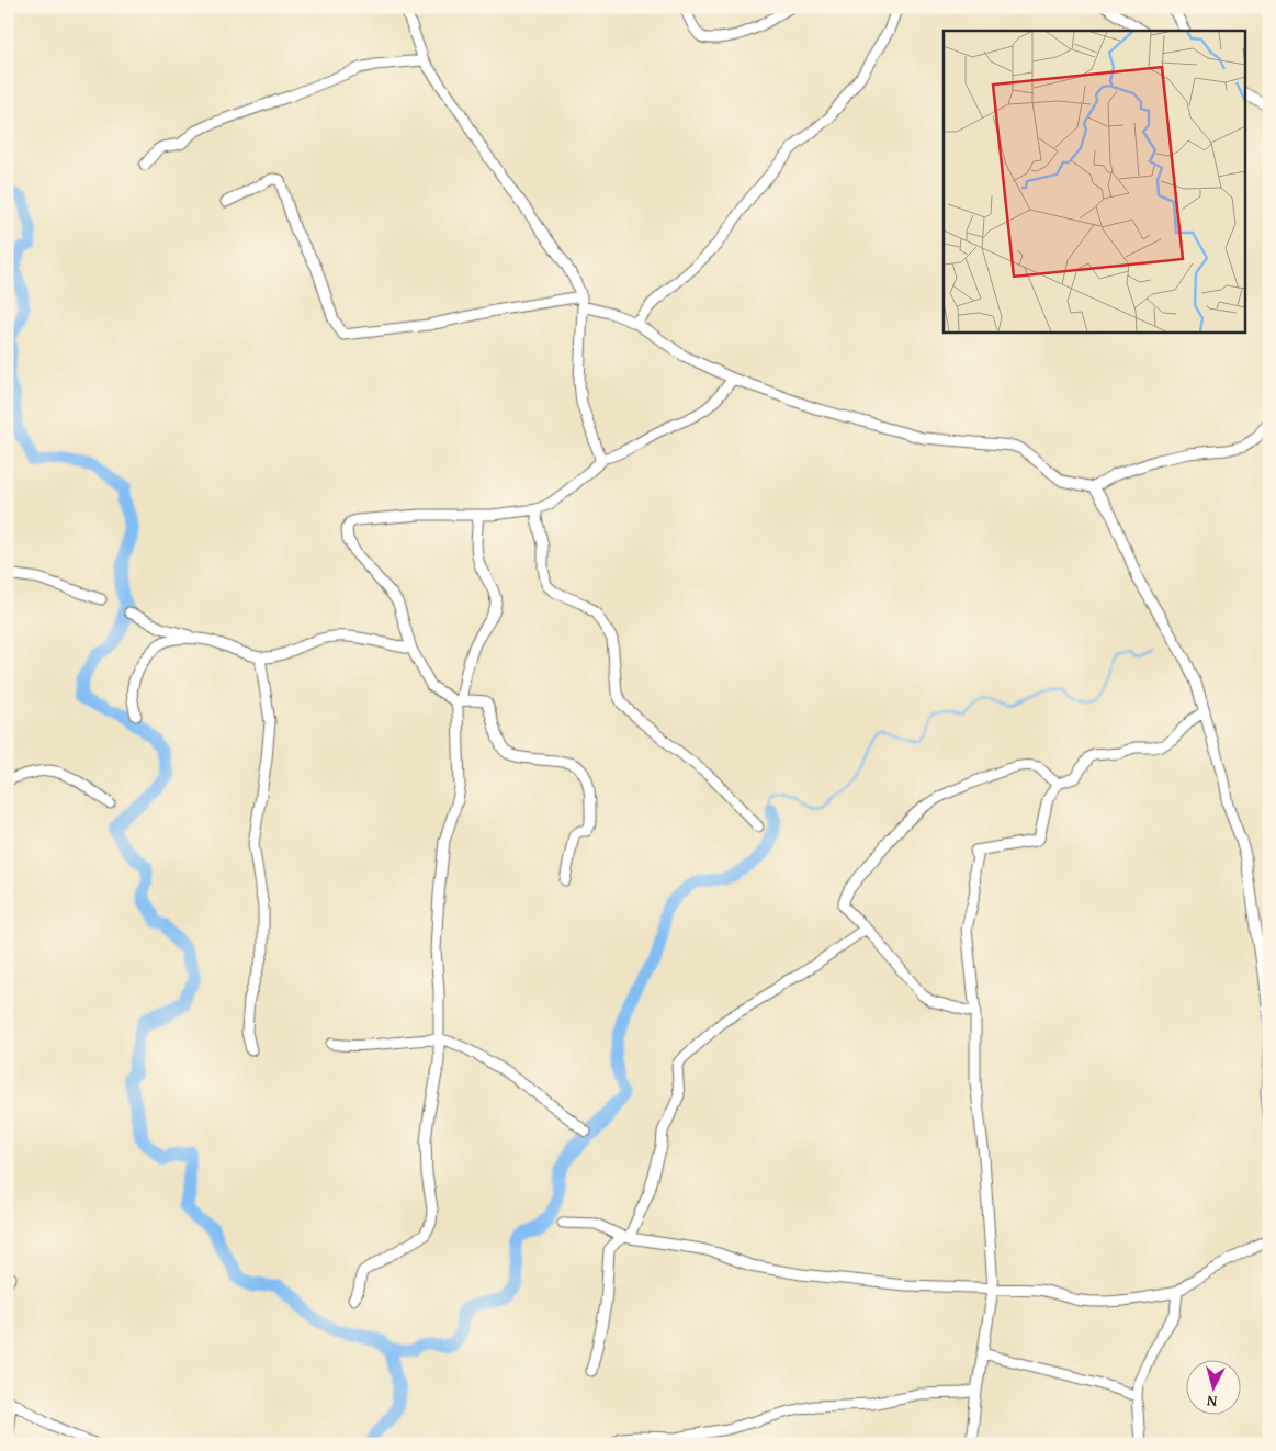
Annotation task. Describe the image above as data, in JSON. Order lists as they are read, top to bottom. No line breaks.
{"north":"bottom"}
